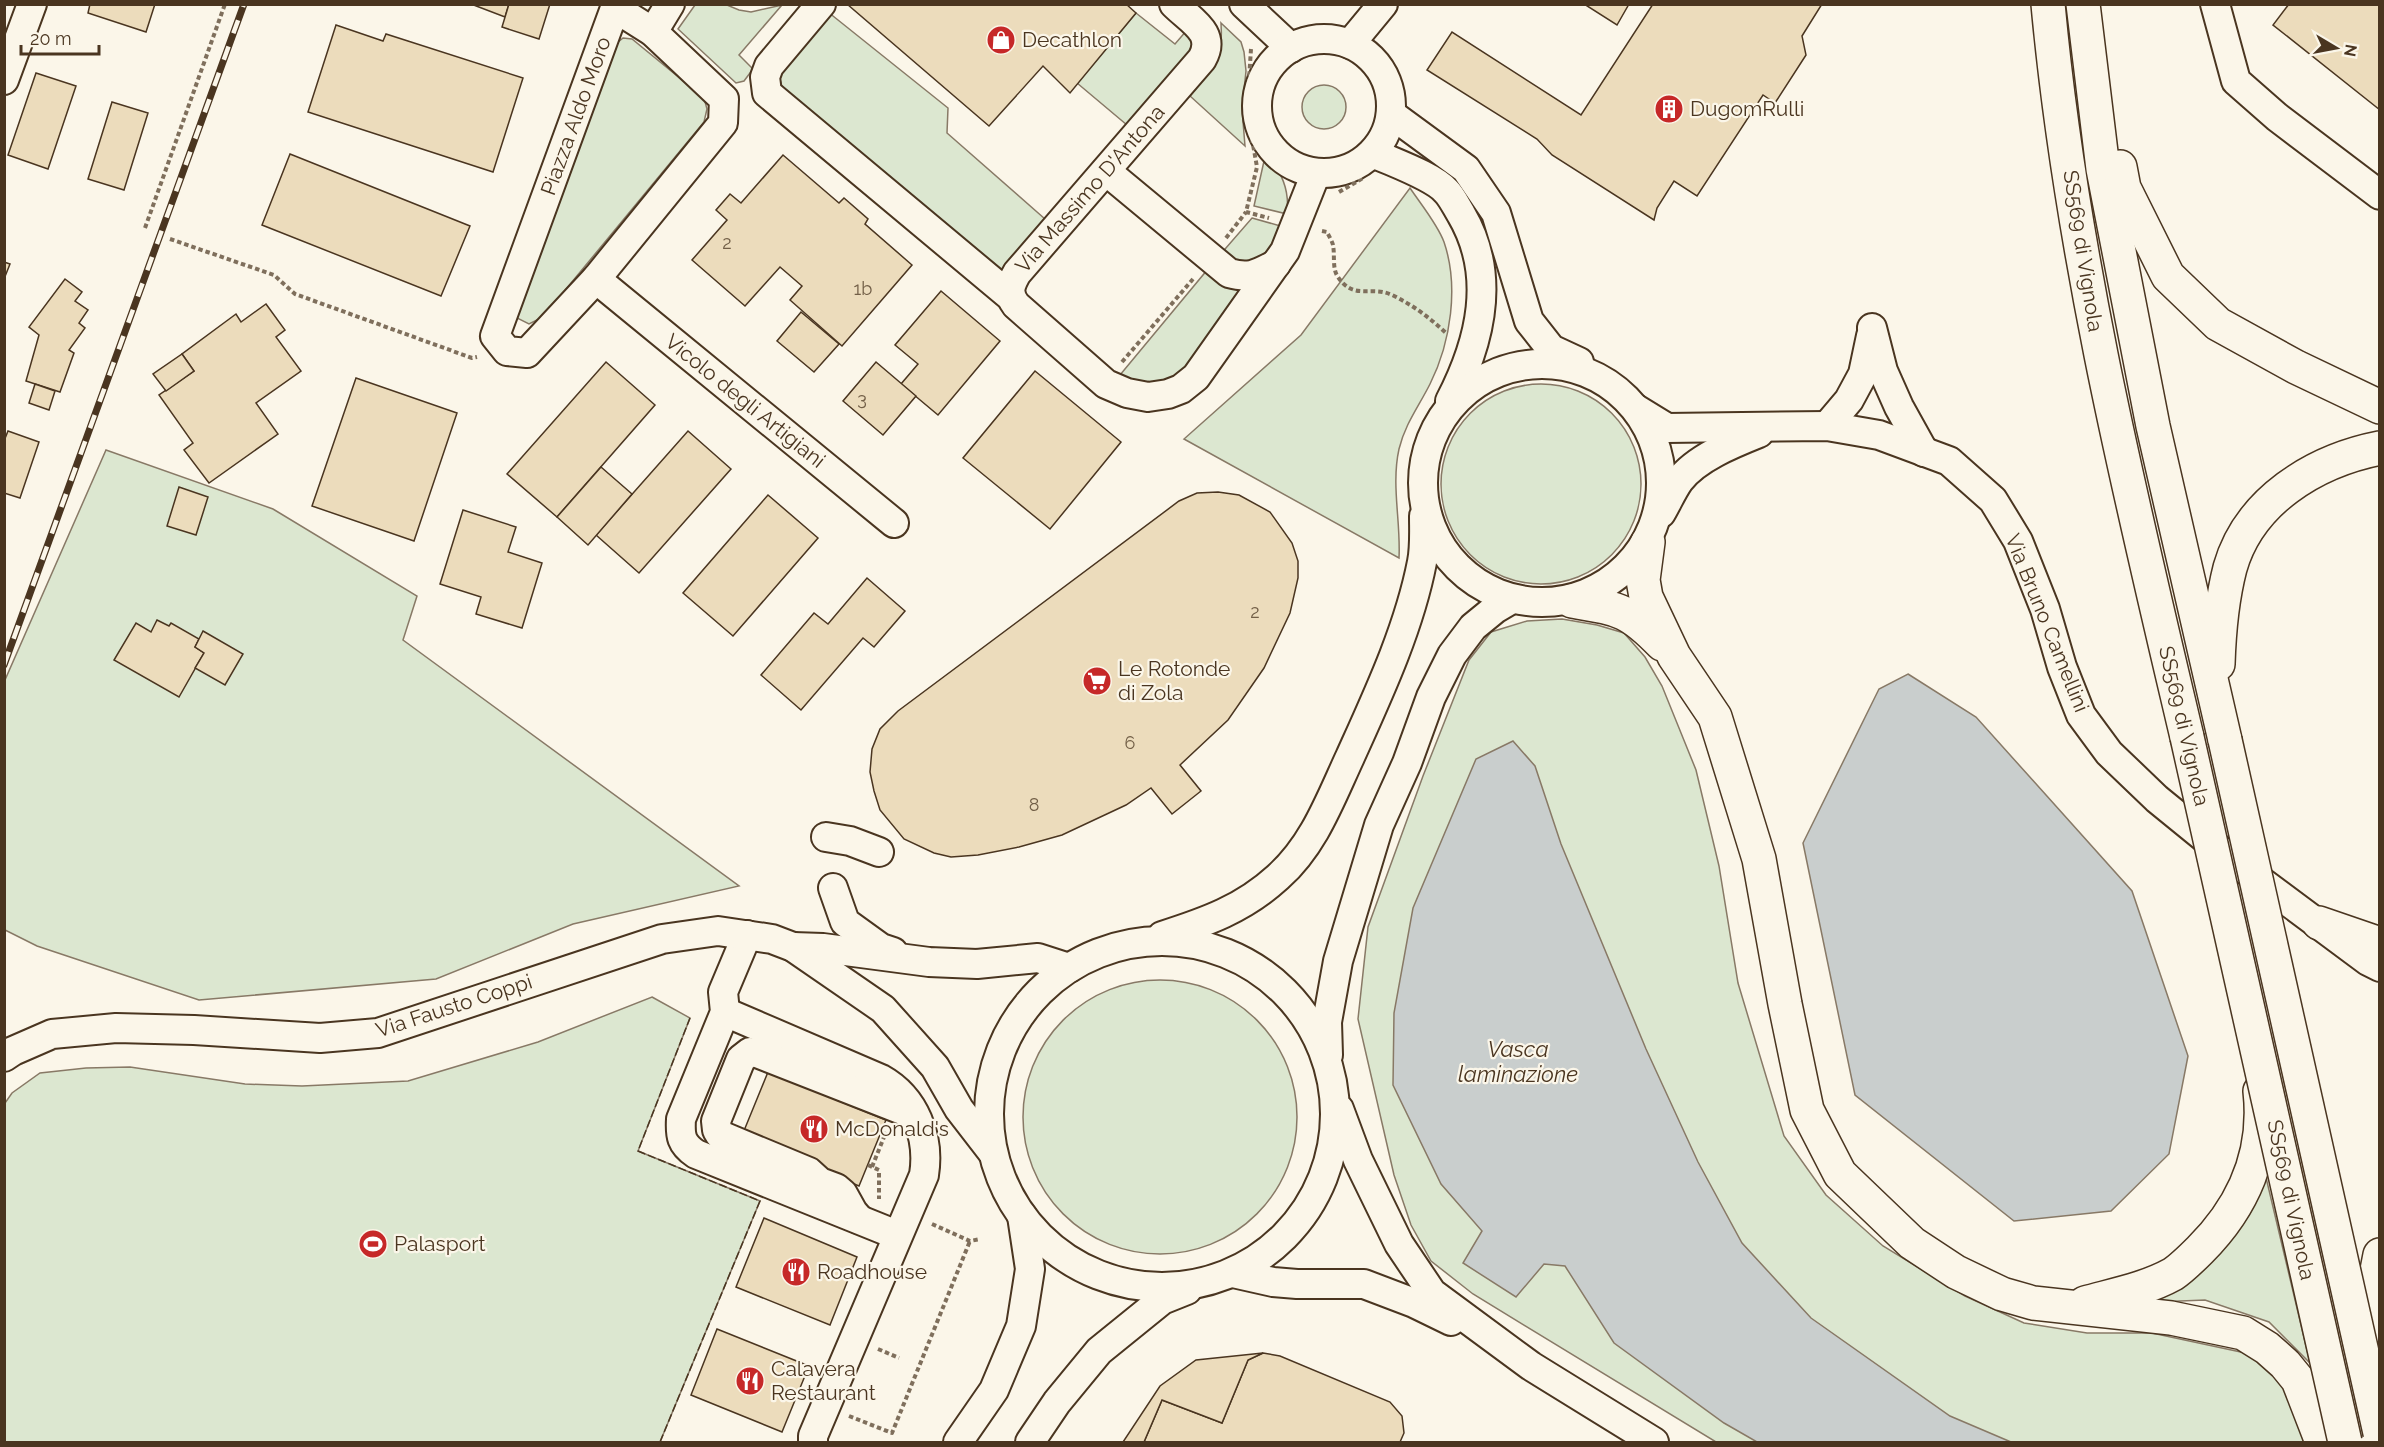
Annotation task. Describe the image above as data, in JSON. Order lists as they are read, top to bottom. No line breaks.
{"streets":{"highway":["SS569 di Vignola"],"street":["Piazza Aldo Moro","Via Massimo D'Antona","Vicolo degli Artigiani","Via Bruno Camellini","Via Fausto Coppi"]},"crossings":[["Piazza Aldo Moro","Vicolo degli Artigiani"]],"water":["Vasca laminazione"],"places":{"shop":["Decathlon"],"building":["DugomRulli"],"supermarket":["Le Rotonde di Zola"],"restaurant":["McDonald's","Roadhouse","Calavera Restaurant"],"sports":["Palasport"]},"house_numbers":["2","1b","3","2","6","8"],"scale_bar":"20 m","north":"right"}
